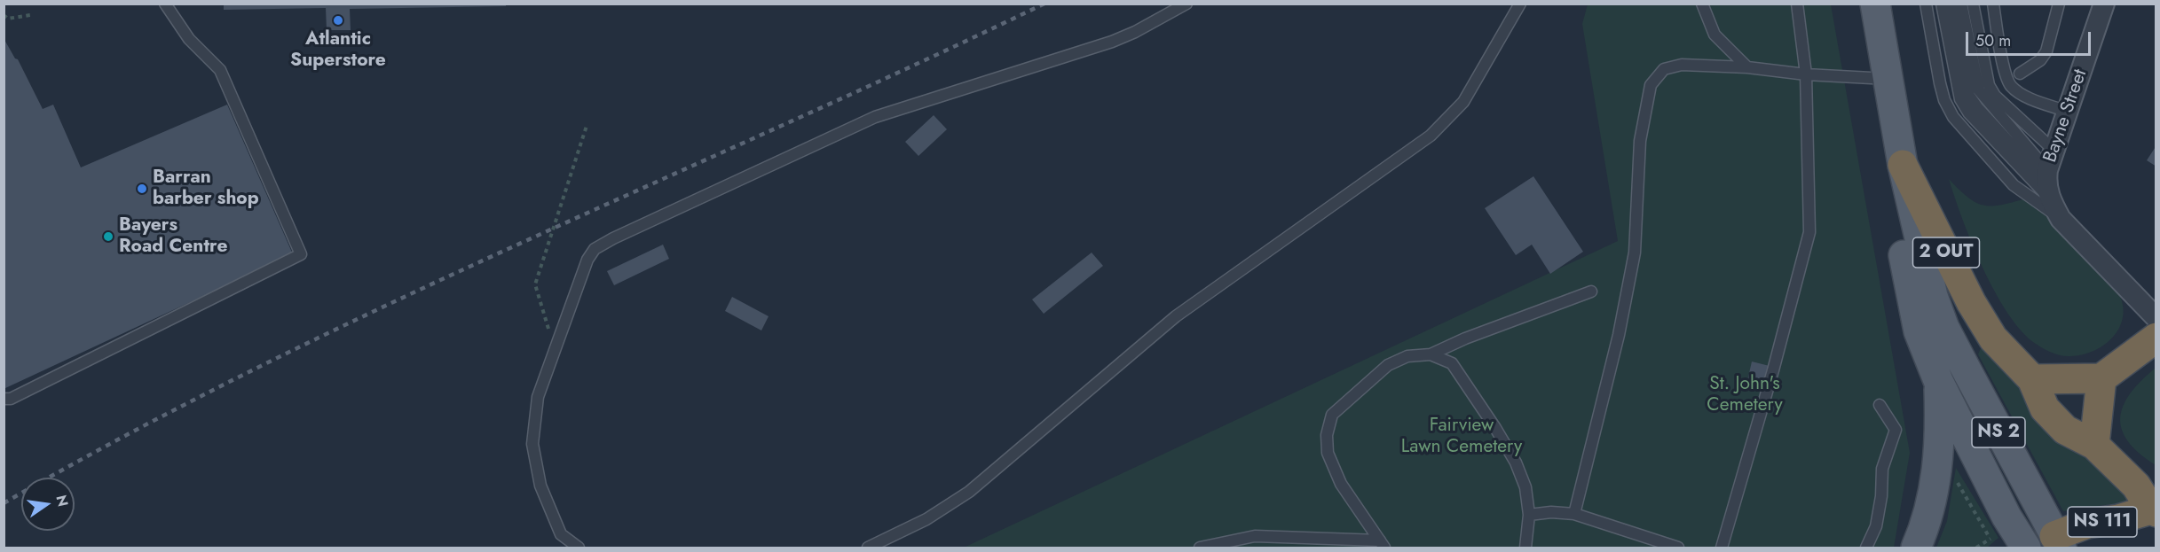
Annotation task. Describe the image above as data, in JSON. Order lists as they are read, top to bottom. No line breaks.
{"streets":{"highway":["2 OUT","NS 111"],"main road":["NS 2"],"street":["Bayne Street"]},"crossings":[["2 OUT","NS 2"],["2 OUT","NS 111"],["NS 2","NS 111"]],"parks":["St. John's Cemetery","Fairview Lawn Cemetery"],"places":["Atlantic Superstore","Barran barber shop","Bayers Road Centre"],"scale_bar":"50 m","north":"right"}
